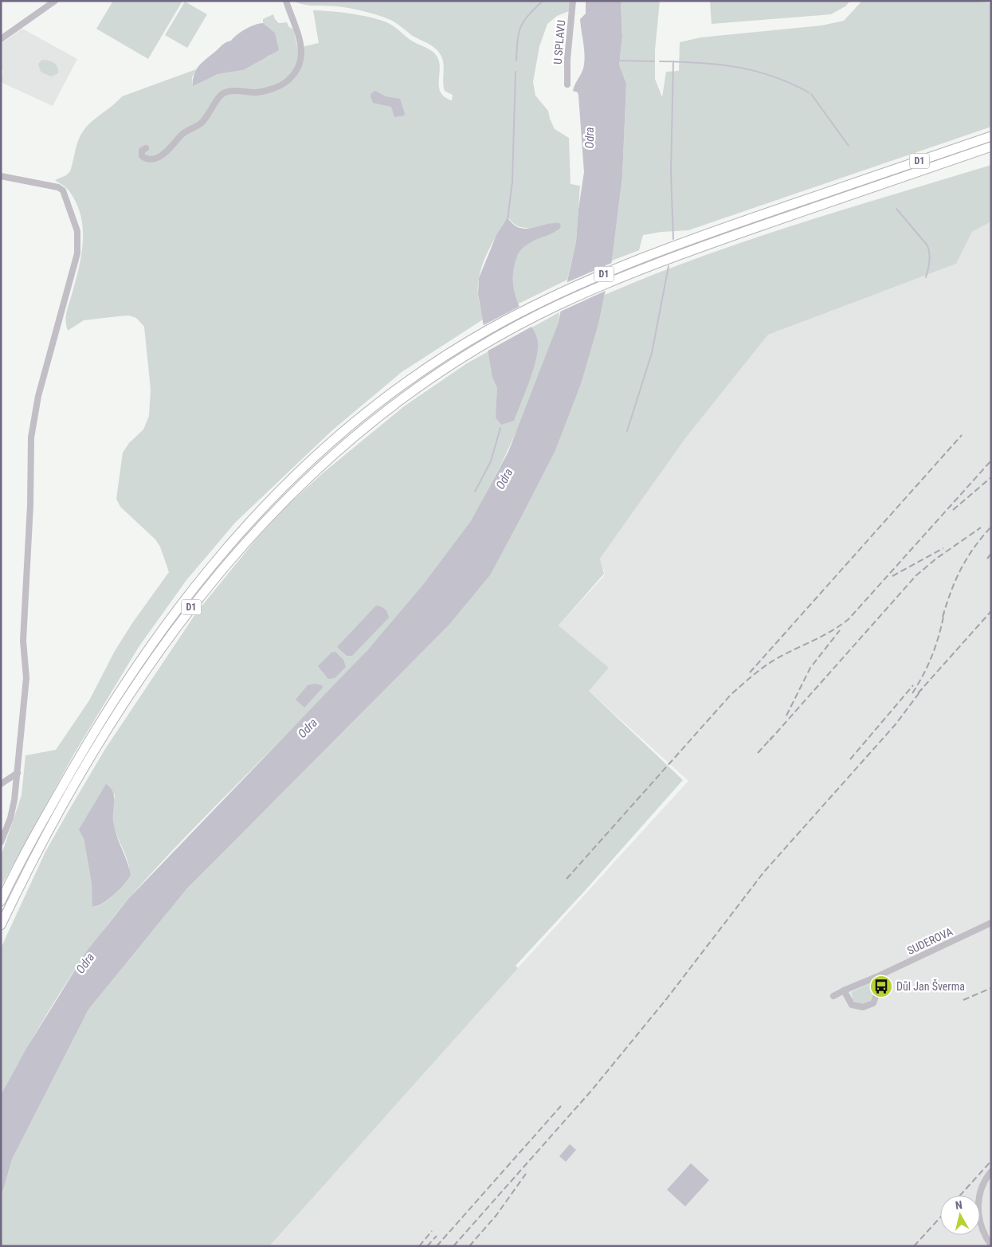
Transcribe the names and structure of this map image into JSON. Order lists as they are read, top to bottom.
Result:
{
  "streets": {
    "highway": ["D1"],
    "street": ["U SPLAVU", "SUDEROVA"]
  },
  "water": ["Odra"],
  "places": {
    "bus stop": ["Důl Jan Šverma"]
  },
  "north": "top"
}
